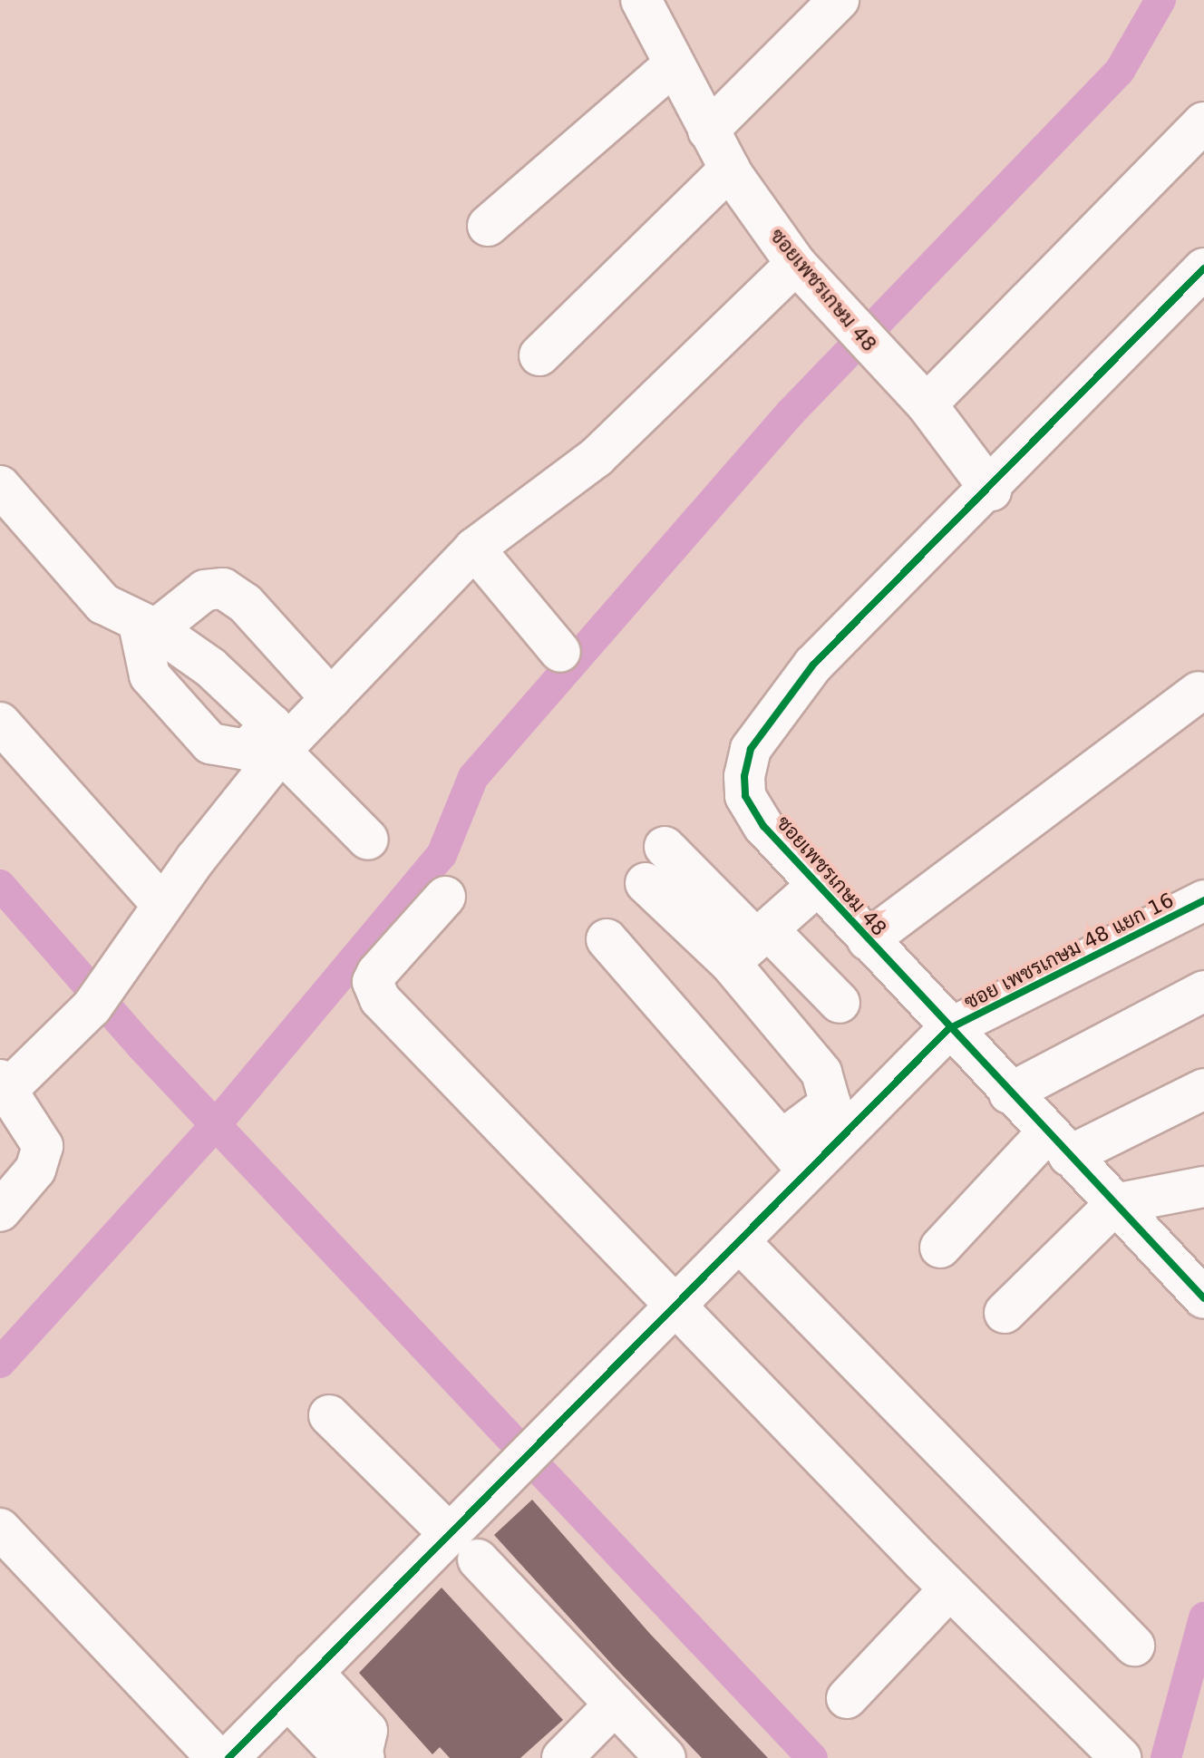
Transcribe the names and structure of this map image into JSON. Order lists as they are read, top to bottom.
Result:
{
  "streets": {
    "street": ["ซอยเพชรเกษม 48", "ซอย เพชรเกษม 48 แยก 16"]
  },
  "crossings": [
    ["ซอยเพชรเกษม 48", "ซอย เพชรเกษม 48 แยก 16"]
  ]
}
